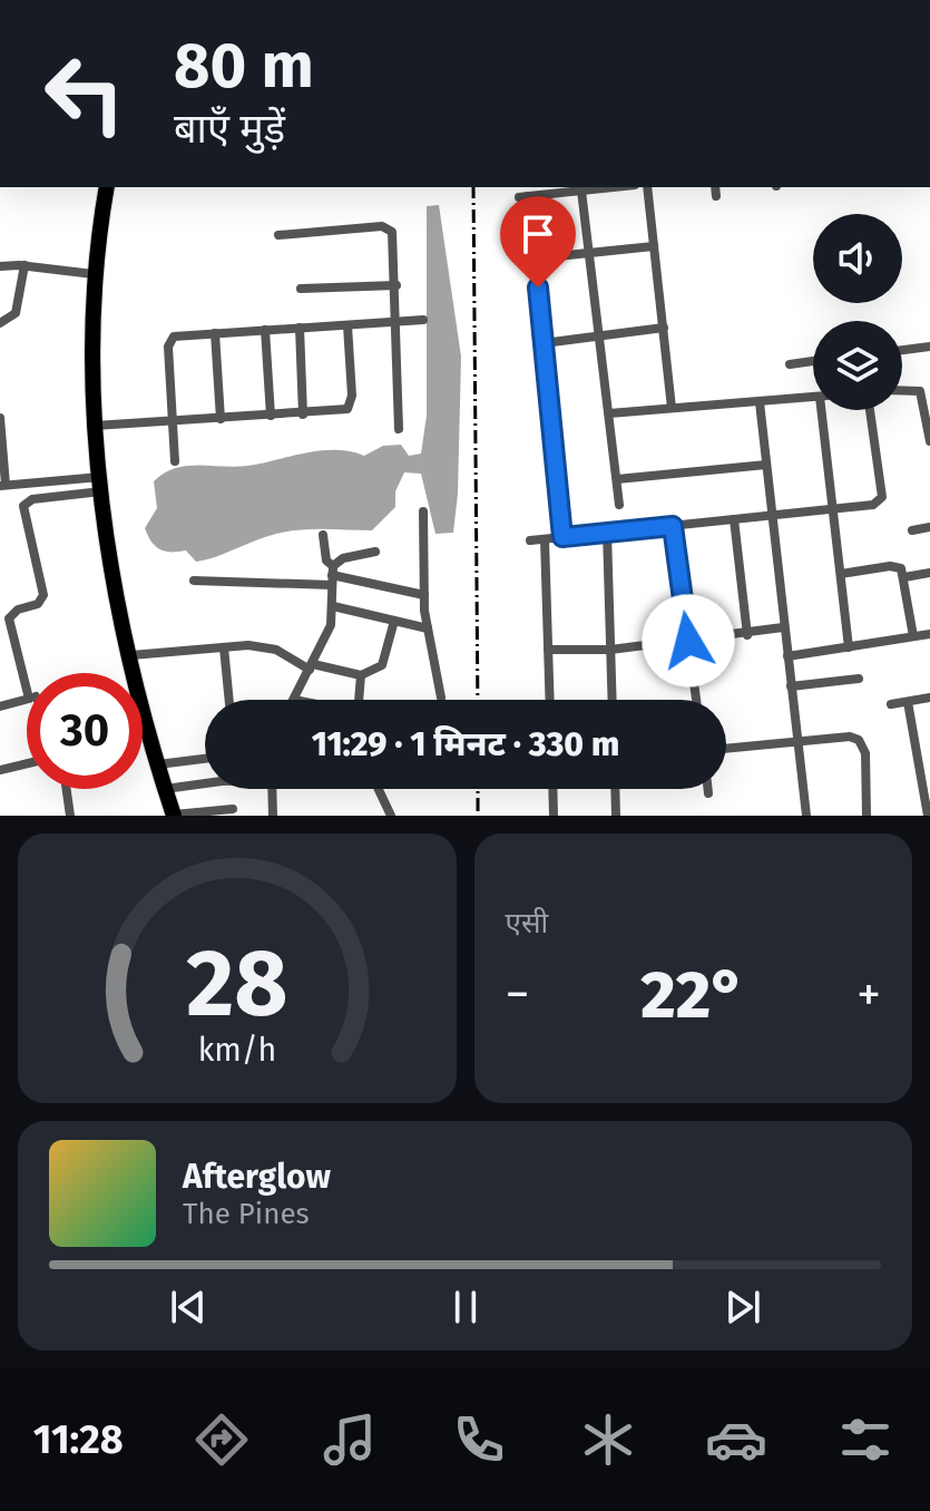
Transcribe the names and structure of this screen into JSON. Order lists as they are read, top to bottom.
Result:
{
  "page": {
    "turn": ["80 m", "बाएँ मुड़ें"],
    "limit": "30",
    "trip": "11:29 · 1 मिनट · 330 m",
    "tile": "एसी",
    "heat": ["−", "22°", "+"],
    "song": ["Afterglow", "The Pines"],
    "tabs": "11:28",
    "gauge": ["28", "km/h"]
  }
}
